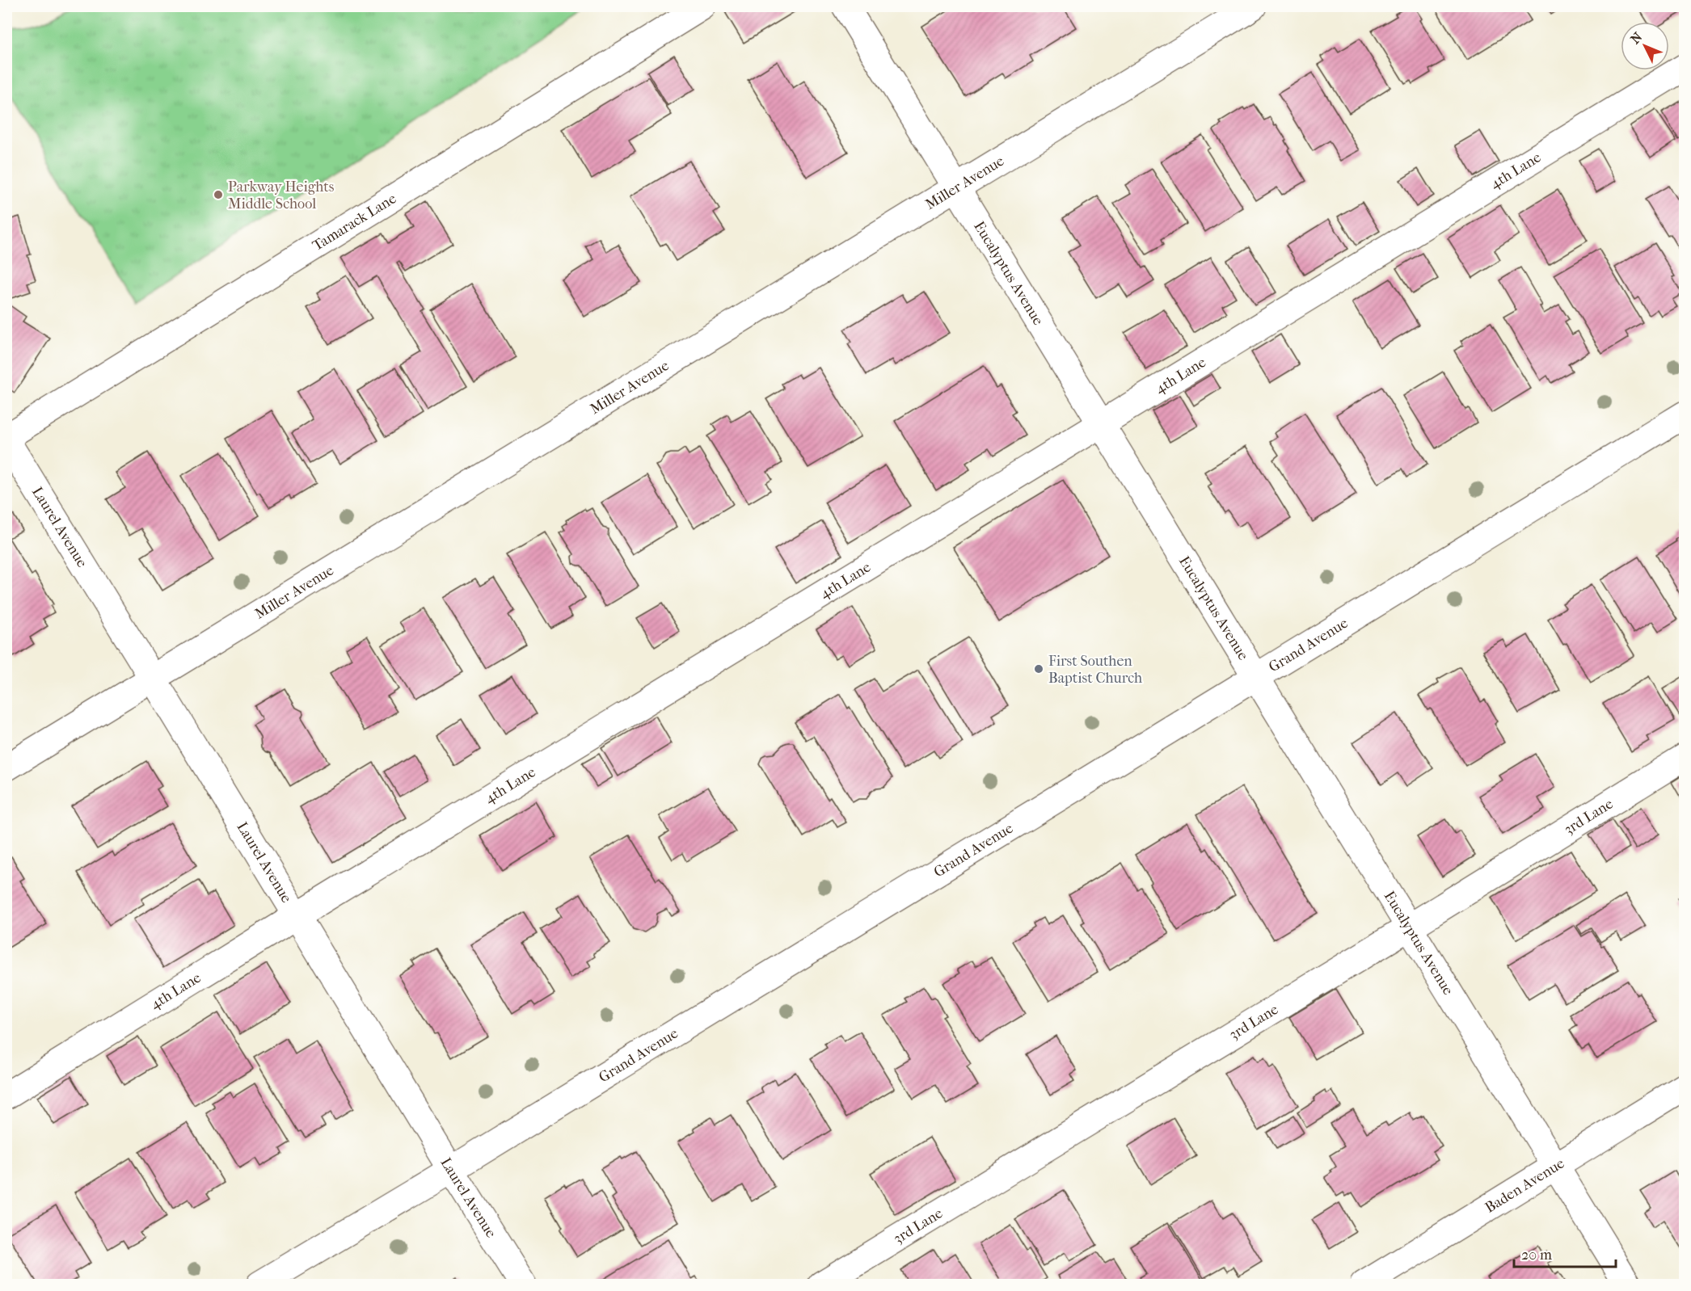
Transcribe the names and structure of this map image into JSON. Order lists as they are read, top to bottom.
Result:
{
  "streets": {
    "street": [
      "4th Lane",
      "Miller Avenue",
      "Tamarack Lane",
      "Eucalyptus Avenue",
      "Laurel Avenue",
      "Grand Avenue",
      "3rd Lane",
      "Baden Avenue"
    ]
  },
  "crossings": [
    ["4th Lane", "Eucalyptus Avenue"],
    ["4th Lane", "Laurel Avenue"],
    ["Miller Avenue", "Eucalyptus Avenue"],
    ["Miller Avenue", "Laurel Avenue"],
    ["Tamarack Lane", "Laurel Avenue"],
    ["Eucalyptus Avenue", "Grand Avenue"],
    ["Eucalyptus Avenue", "3rd Lane"],
    ["Eucalyptus Avenue", "Baden Avenue"],
    ["Laurel Avenue", "Grand Avenue"]
  ],
  "places": ["Parkway Heights Middle School", "First Southen Baptist Church"],
  "scale_bar": "20 m",
  "north": "top left"
}
